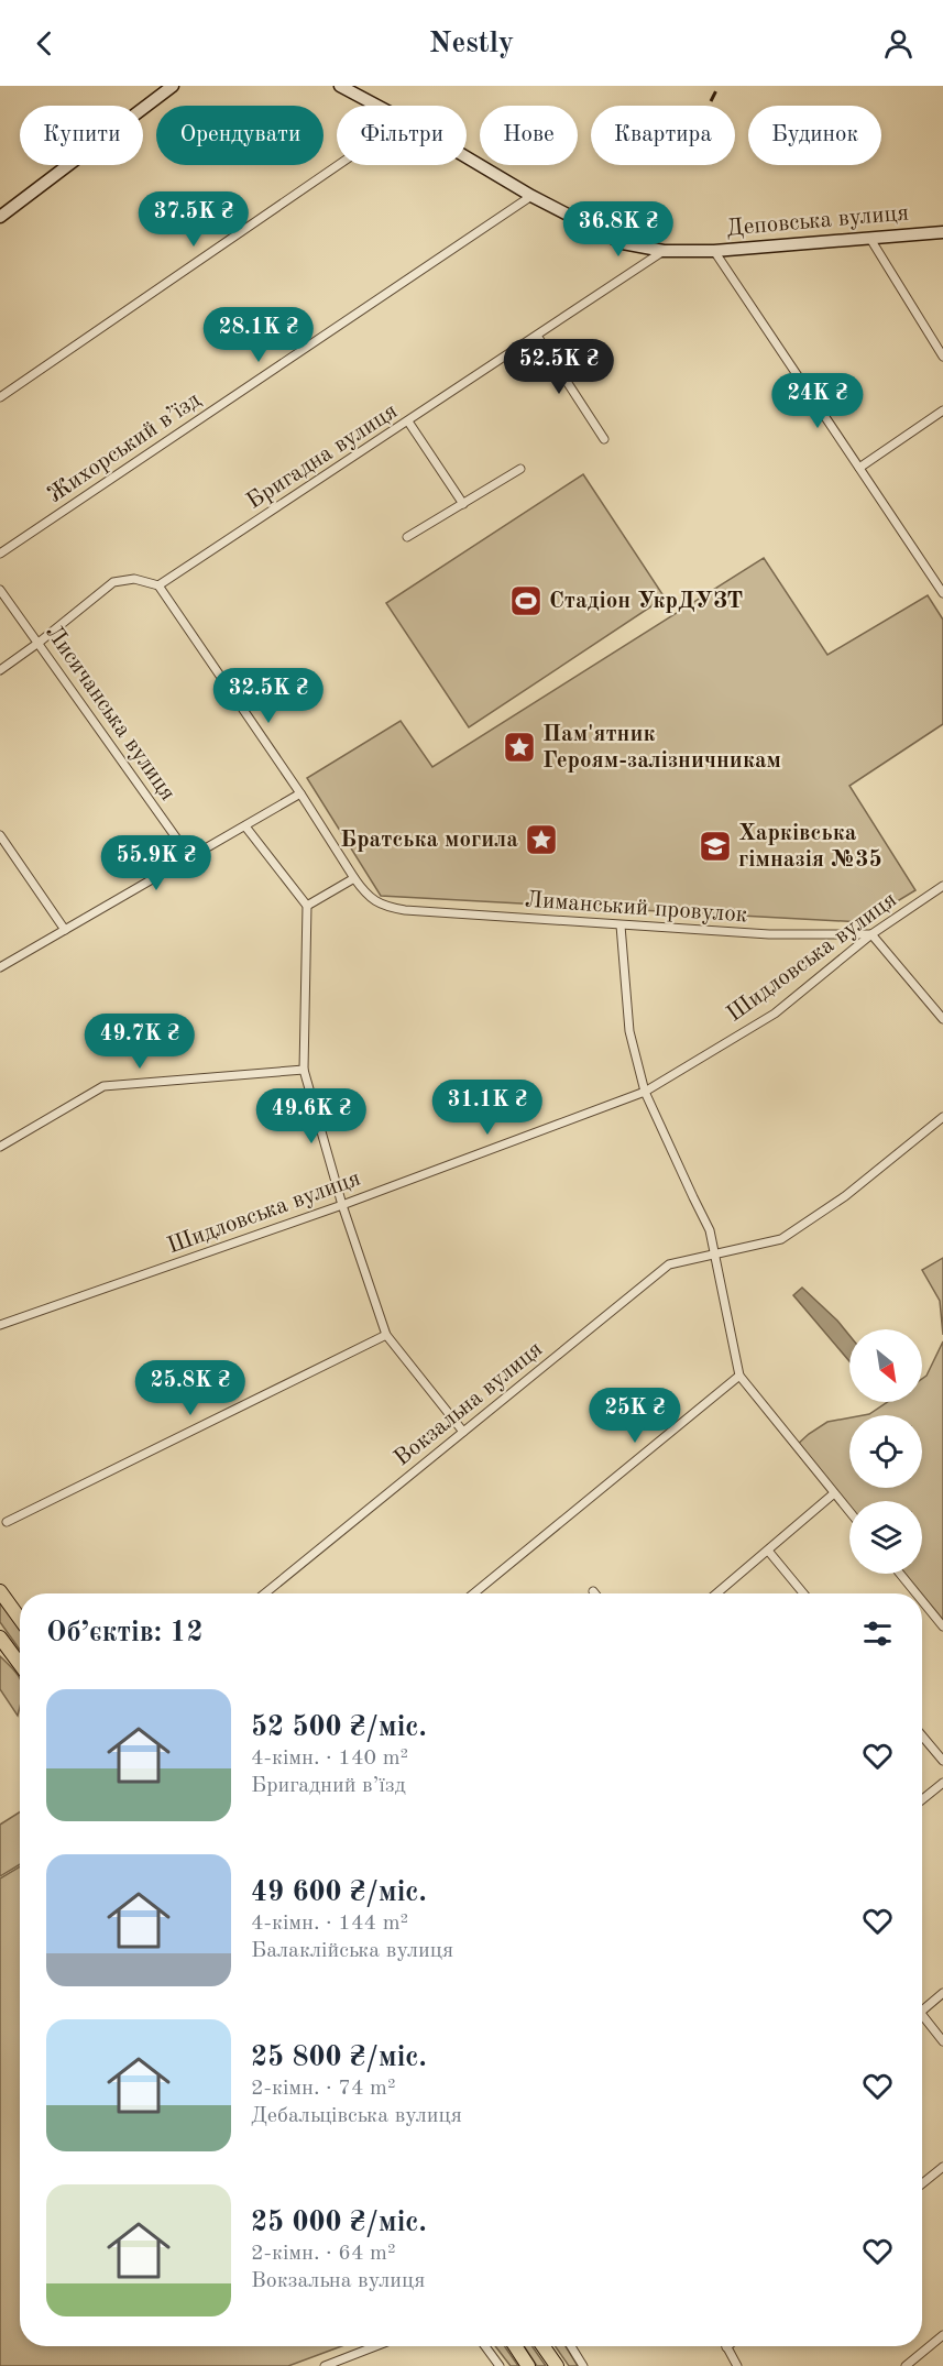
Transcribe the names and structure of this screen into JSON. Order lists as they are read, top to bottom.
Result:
{
  "streets": {
    "main road": ["Деповська вулиця"],
    "street": [
      "Жихорський в’їзд",
      "Бригадна вулиця",
      "Лисичанська вулиця",
      "Лиманський провулок",
      "Шидловська вулиця",
      "Вокзальна вулиця"
    ]
  },
  "crossings": [
    ["Деповська вулиця", "Жихорський в’їзд"],
    ["Деповська вулиця", "Бригадна вулиця"],
    ["Бригадна вулиця", "Лиманський провулок"],
    ["Лиманський провулок", "Шидловська вулиця"]
  ],
  "places": {
    "sports": ["Стадіон УкрДУЗТ"],
    "place": ["Пам'ятник Героям-залізничникам", "Братська могила"],
    "school or university": ["Харківська гімназія №35"]
  },
  "north": "bottom right",
  "page": {
    "header": "Nestly",
    "chip": [
      "Купити",
      "Орендувати",
      "Фільтри",
      "Нове",
      "Квартира",
      "Будинок"
    ],
    "price": [
      "37.5K ₴",
      "36.8K ₴",
      "28.1K ₴",
      "52.5K ₴",
      "24K ₴",
      "32.5K ₴",
      "55.9K ₴",
      "49.7K ₴",
      "31.1K ₴",
      "49.6K ₴",
      "25.8K ₴",
      "25K ₴"
    ],
    "heading": "Об’єктів: 12",
    "list": [
      {
        "name": "52 500 ₴/міс.",
        "note": "4-кімн. · 140 m² · Бригадний в’їзд"
      },
      {
        "name": "49 600 ₴/міс.",
        "note": "4-кімн. · 144 m² · Балаклійська вулиця"
      },
      {
        "name": "25 800 ₴/міс.",
        "note": "2-кімн. · 74 m² · Дебальцівська вулиця"
      },
      {
        "name": "25 000 ₴/міс.",
        "note": "2-кімн. · 64 m² · Вокзальна вулиця"
      }
    ]
  }
}
